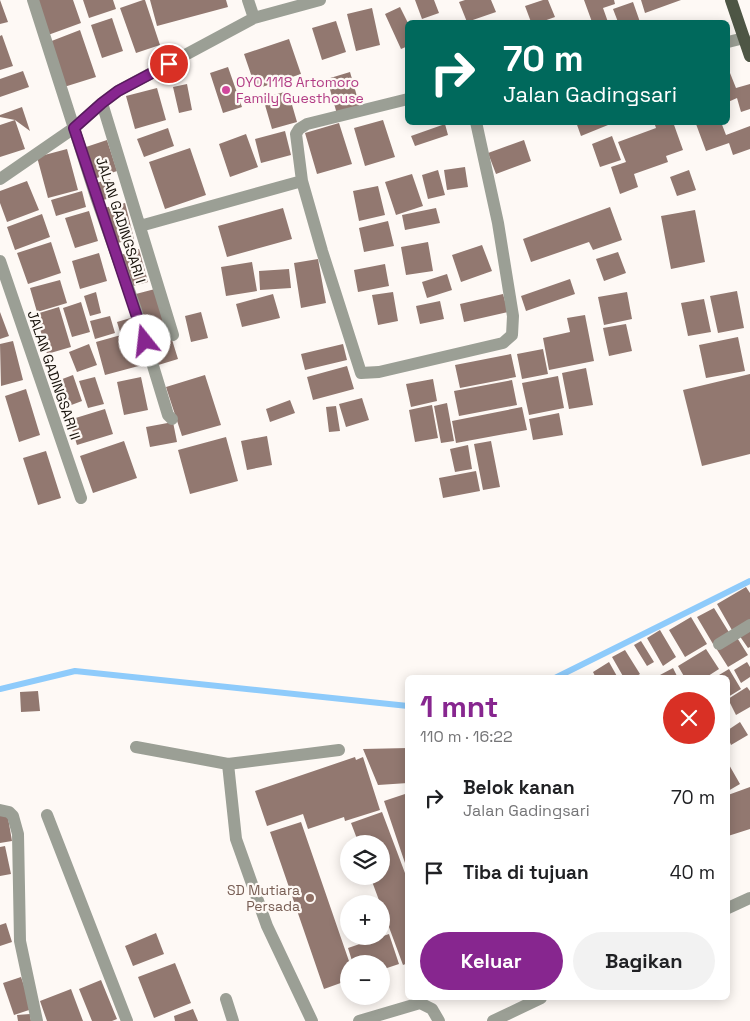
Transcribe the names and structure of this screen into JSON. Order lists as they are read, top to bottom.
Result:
{
  "streets": {
    "street": ["JALAN GADINGSARI I", "JALAN GADINGSARI II"]
  },
  "places": ["OYO 1118 Artomoro Family Guesthouse", "SD Mutiara Persada"],
  "page": {
    "turn": ["70 m", "Jalan Gadingsari"],
    "heading": ["1 mnt", "110 m · 16:22"],
    "list": [
      {
        "name": "Belok kanan",
        "note": "Jalan Gadingsari",
        "value": "70 m"
      },
      {
        "name": "Tiba di tujuan",
        "value": "40 m"
      }
    ],
    "map_buttons": ["+", "−"],
    "buttons": ["Keluar", "Bagikan"]
  }
}
